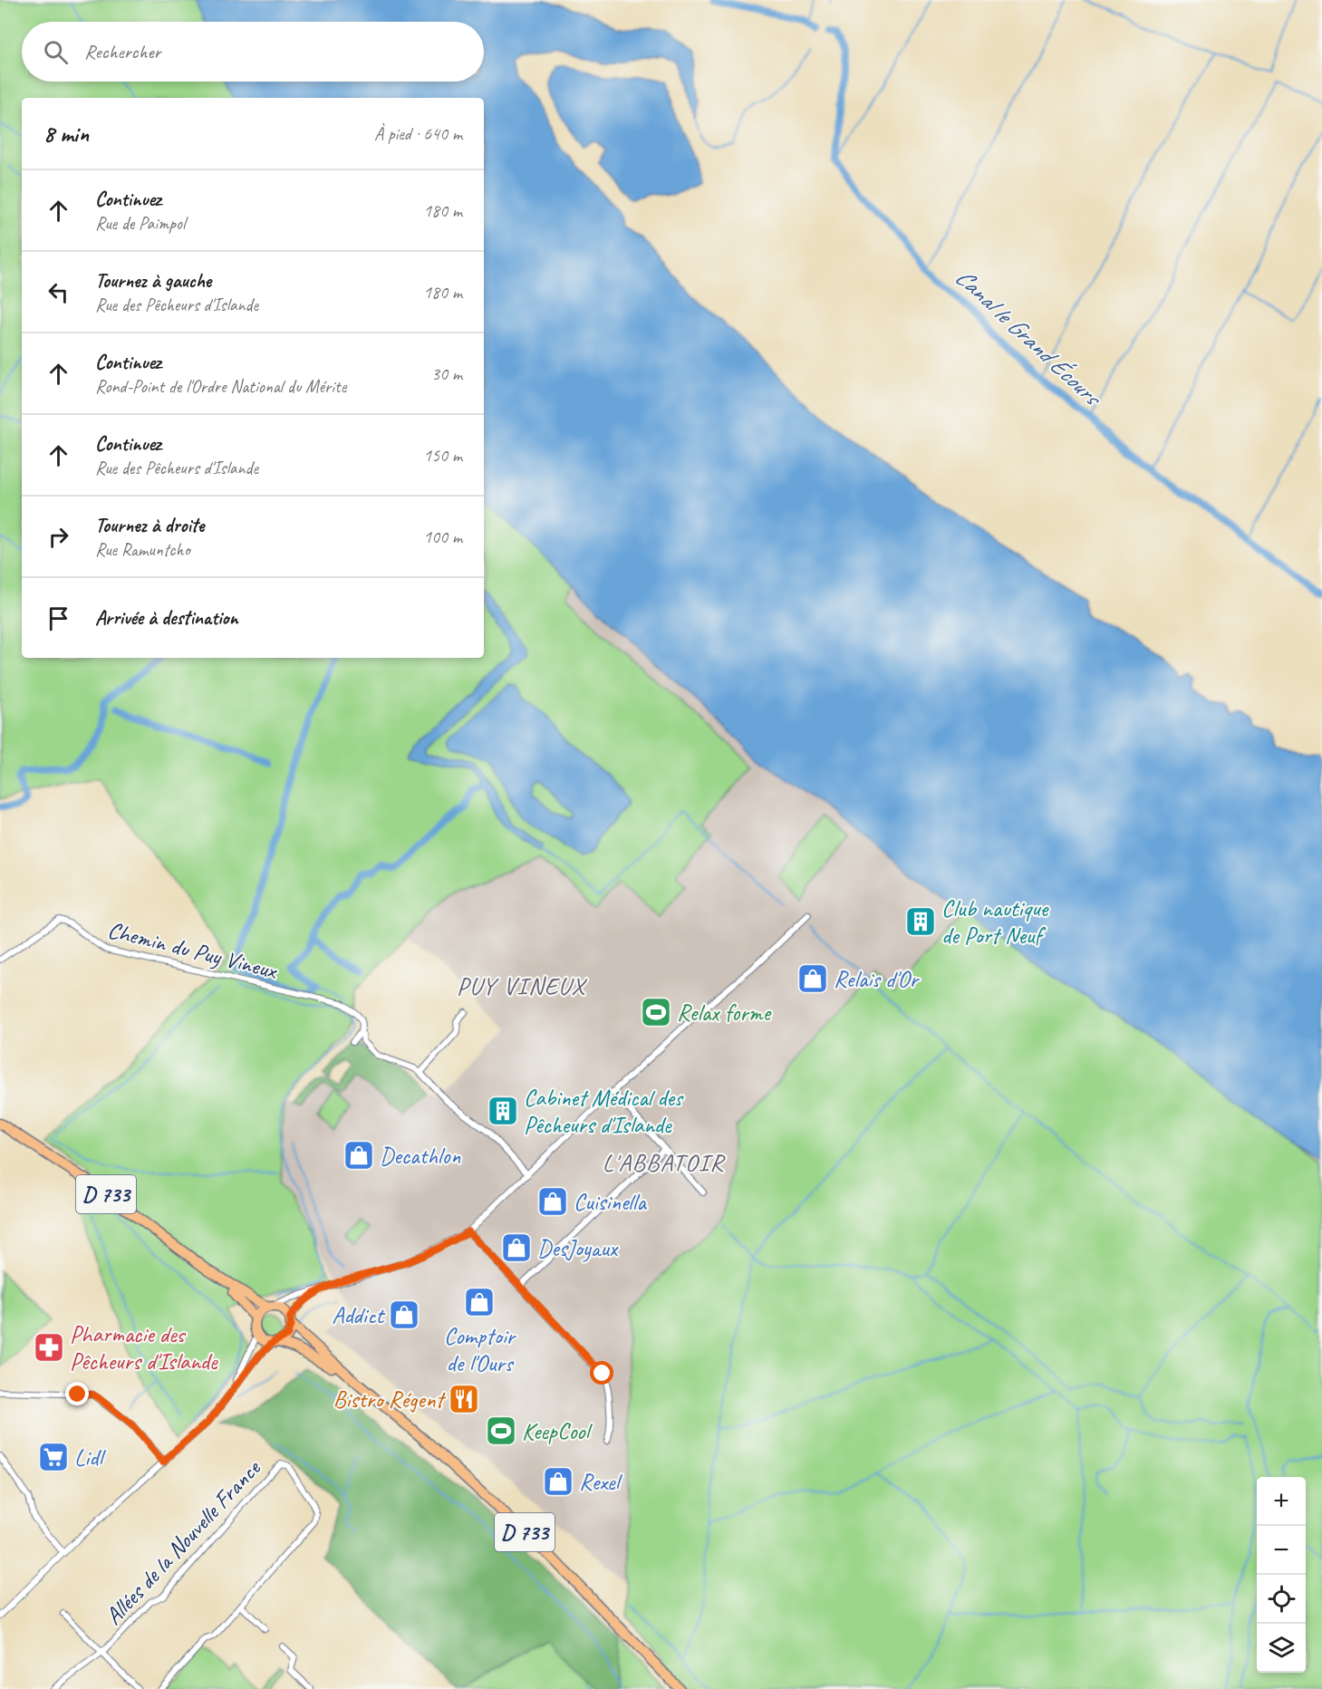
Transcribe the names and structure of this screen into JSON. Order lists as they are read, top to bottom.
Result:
{
  "streets": {
    "main road": ["D 733"],
    "street": ["Chemin du Puy Vineux", "Allées de la Nouvelle France"]
  },
  "districts": ["PUY VINEUX", "L'ABBATOIR"],
  "water": ["Canal le Grand Écours"],
  "places": {
    "building": ["Club nautique de Port Neuf", "Cabinet Médical des Pêcheurs d'Islande"],
    "shop": [
      "Relais d'Or",
      "Decathlon",
      "Cuisinella",
      "DesJoyaux",
      "Comptoir de l'Ours",
      "Addict",
      "Rexel"
    ],
    "sports": ["Relax forme", "KeepCool"],
    "pharmacy": ["Pharmacie des Pêcheurs d'Islande"],
    "restaurant": ["Bistro Régent"],
    "supermarket": ["Lidl"]
  },
  "page": {
    "search": "Rechercher",
    "heading": ["8 min", "À pied · 640 m"],
    "list": [
      ["Continuez", "Rue de Paimpol", "180 m"],
      ["Tournez à gauche", "Rue des Pêcheurs d'Islande", "180 m"],
      ["Continuez", "Rond-Point de l'Ordre National du Mérite", "30 m"],
      ["Continuez", "Rue des Pêcheurs d'Islande", "150 m"],
      ["Tournez à droite", "Rue Ramuntcho", "100 m"],
      "Arrivée à destination"
    ],
    "map_buttons": ["+", "−"]
  }
}
